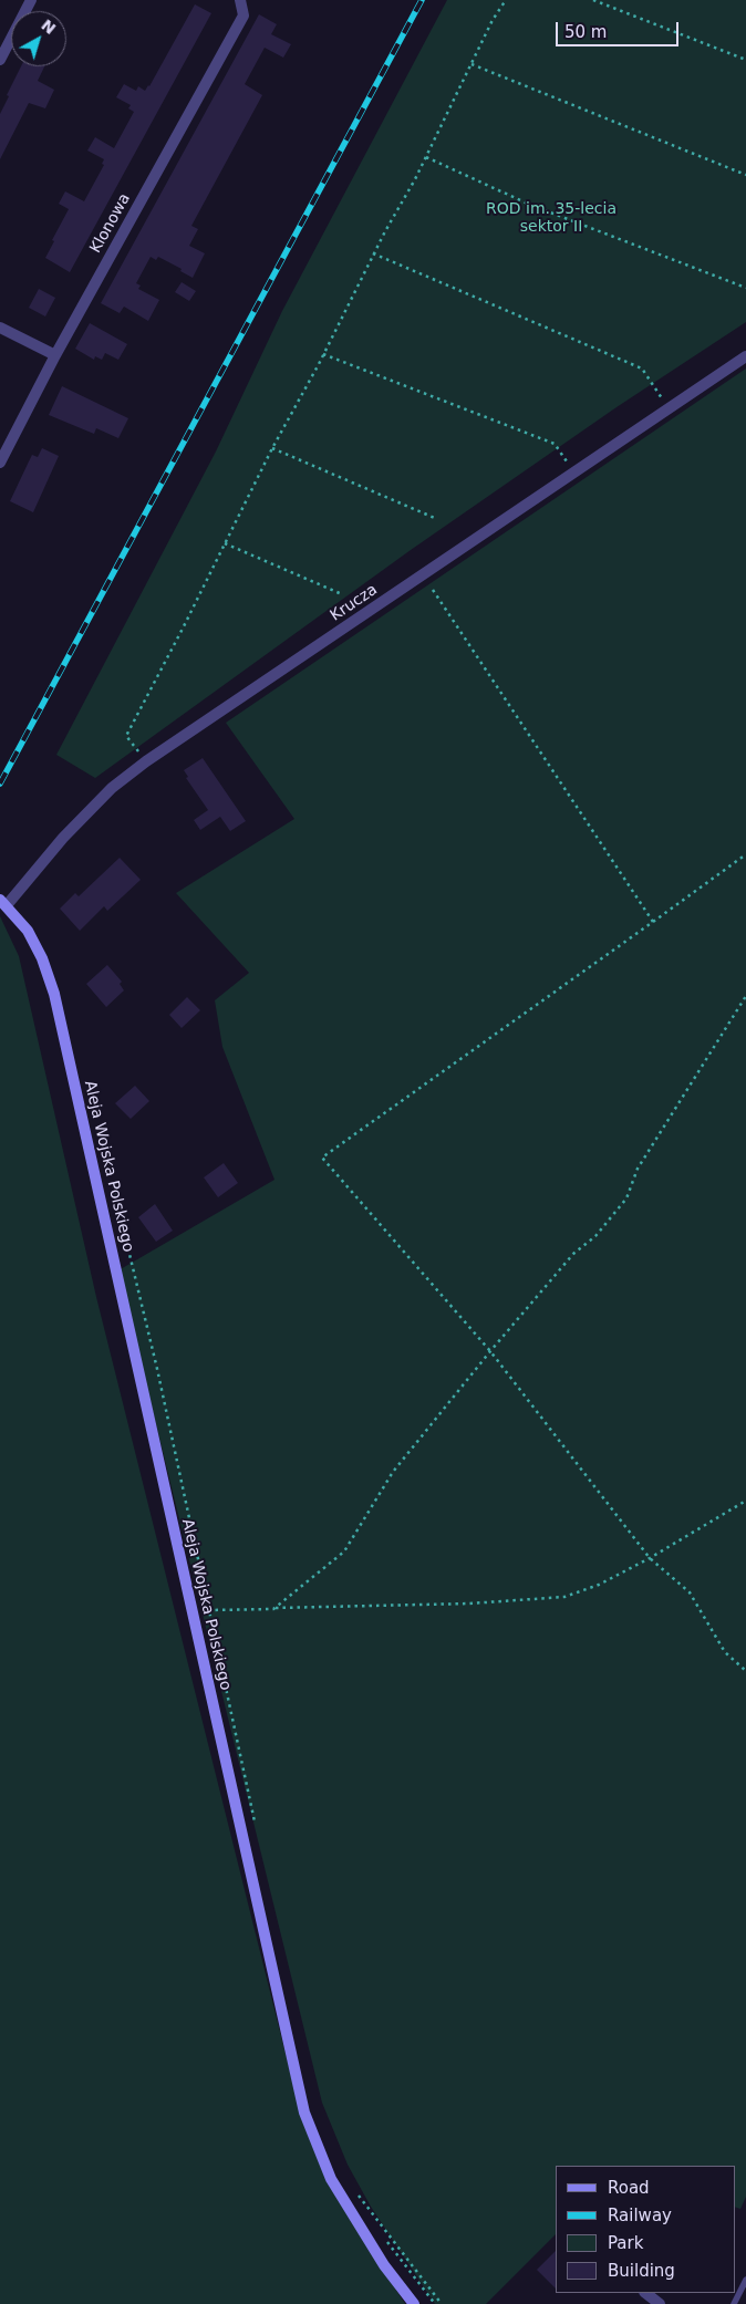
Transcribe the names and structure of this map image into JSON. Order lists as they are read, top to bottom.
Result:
{
  "streets": {
    "street": ["Klonowa", "Krucza", "Aleja Wojska Polskiego"]
  },
  "crossings": [
    ["Krucza", "Aleja Wojska Polskiego"]
  ],
  "parks": ["ROD im. 35-lecia sektor II"],
  "legend": [
    "Road",
    "Railway",
    "Park",
    "Building"
  ],
  "scale_bar": "50 m",
  "north": "top right"
}
